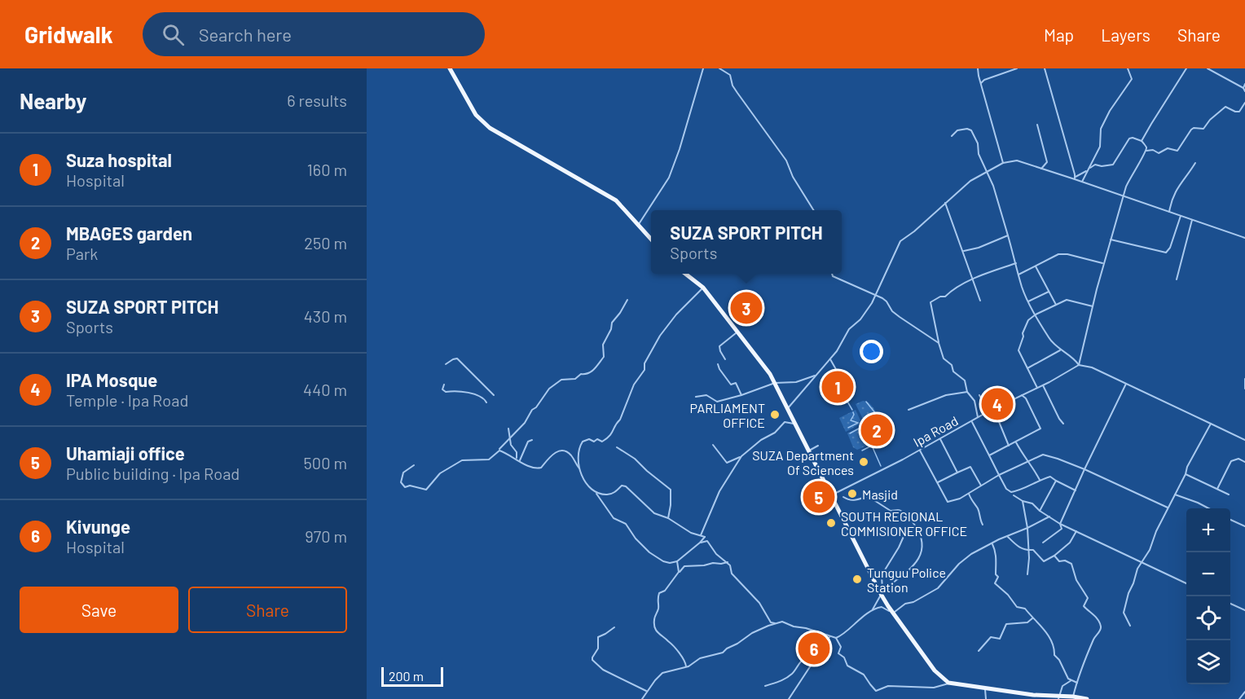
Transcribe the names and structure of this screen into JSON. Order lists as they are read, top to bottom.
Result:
{
  "streets": {
    "street": ["Ipa Road"]
  },
  "places": [
    "PARLIAMENT OFFICE",
    "SUZA Department Of Sciences",
    "Masjid",
    "SOUTH REGIONAL COMMISIONER OFFICE",
    "Tunguu Police Station"
  ],
  "scale_bar": "200 m",
  "page": {
    "header": "Gridwalk",
    "search": "Search here",
    "nav": ["Map", "Layers", "Share"],
    "heading": ["Nearby", "6 results"],
    "list": [
      {
        "mark": "1",
        "name": "Suza hospital",
        "note": "Hospital",
        "value": "160 m"
      },
      {
        "mark": "2",
        "name": "MBAGES garden",
        "note": "Park",
        "value": "250 m"
      },
      {
        "mark": "3",
        "name": "SUZA SPORT PITCH",
        "note": "Sports",
        "value": "430 m"
      },
      {
        "mark": "4",
        "name": "IPA Mosque",
        "note": "Temple · Ipa Road",
        "value": "440 m"
      },
      {
        "mark": "5",
        "name": "Uhamiaji office",
        "note": "Public building · Ipa Road",
        "value": "500 m"
      },
      {
        "mark": "6",
        "name": "Kivunge",
        "note": "Hospital",
        "value": "970 m"
      }
    ],
    "popup": ["SUZA SPORT PITCH", "Sports"],
    "pins": [
      "3",
      "1",
      "4",
      "2",
      "5",
      "6"
    ],
    "map_buttons": ["+", "−"],
    "buttons": ["Save", "Share"],
    "scale": "200 m"
  }
}
